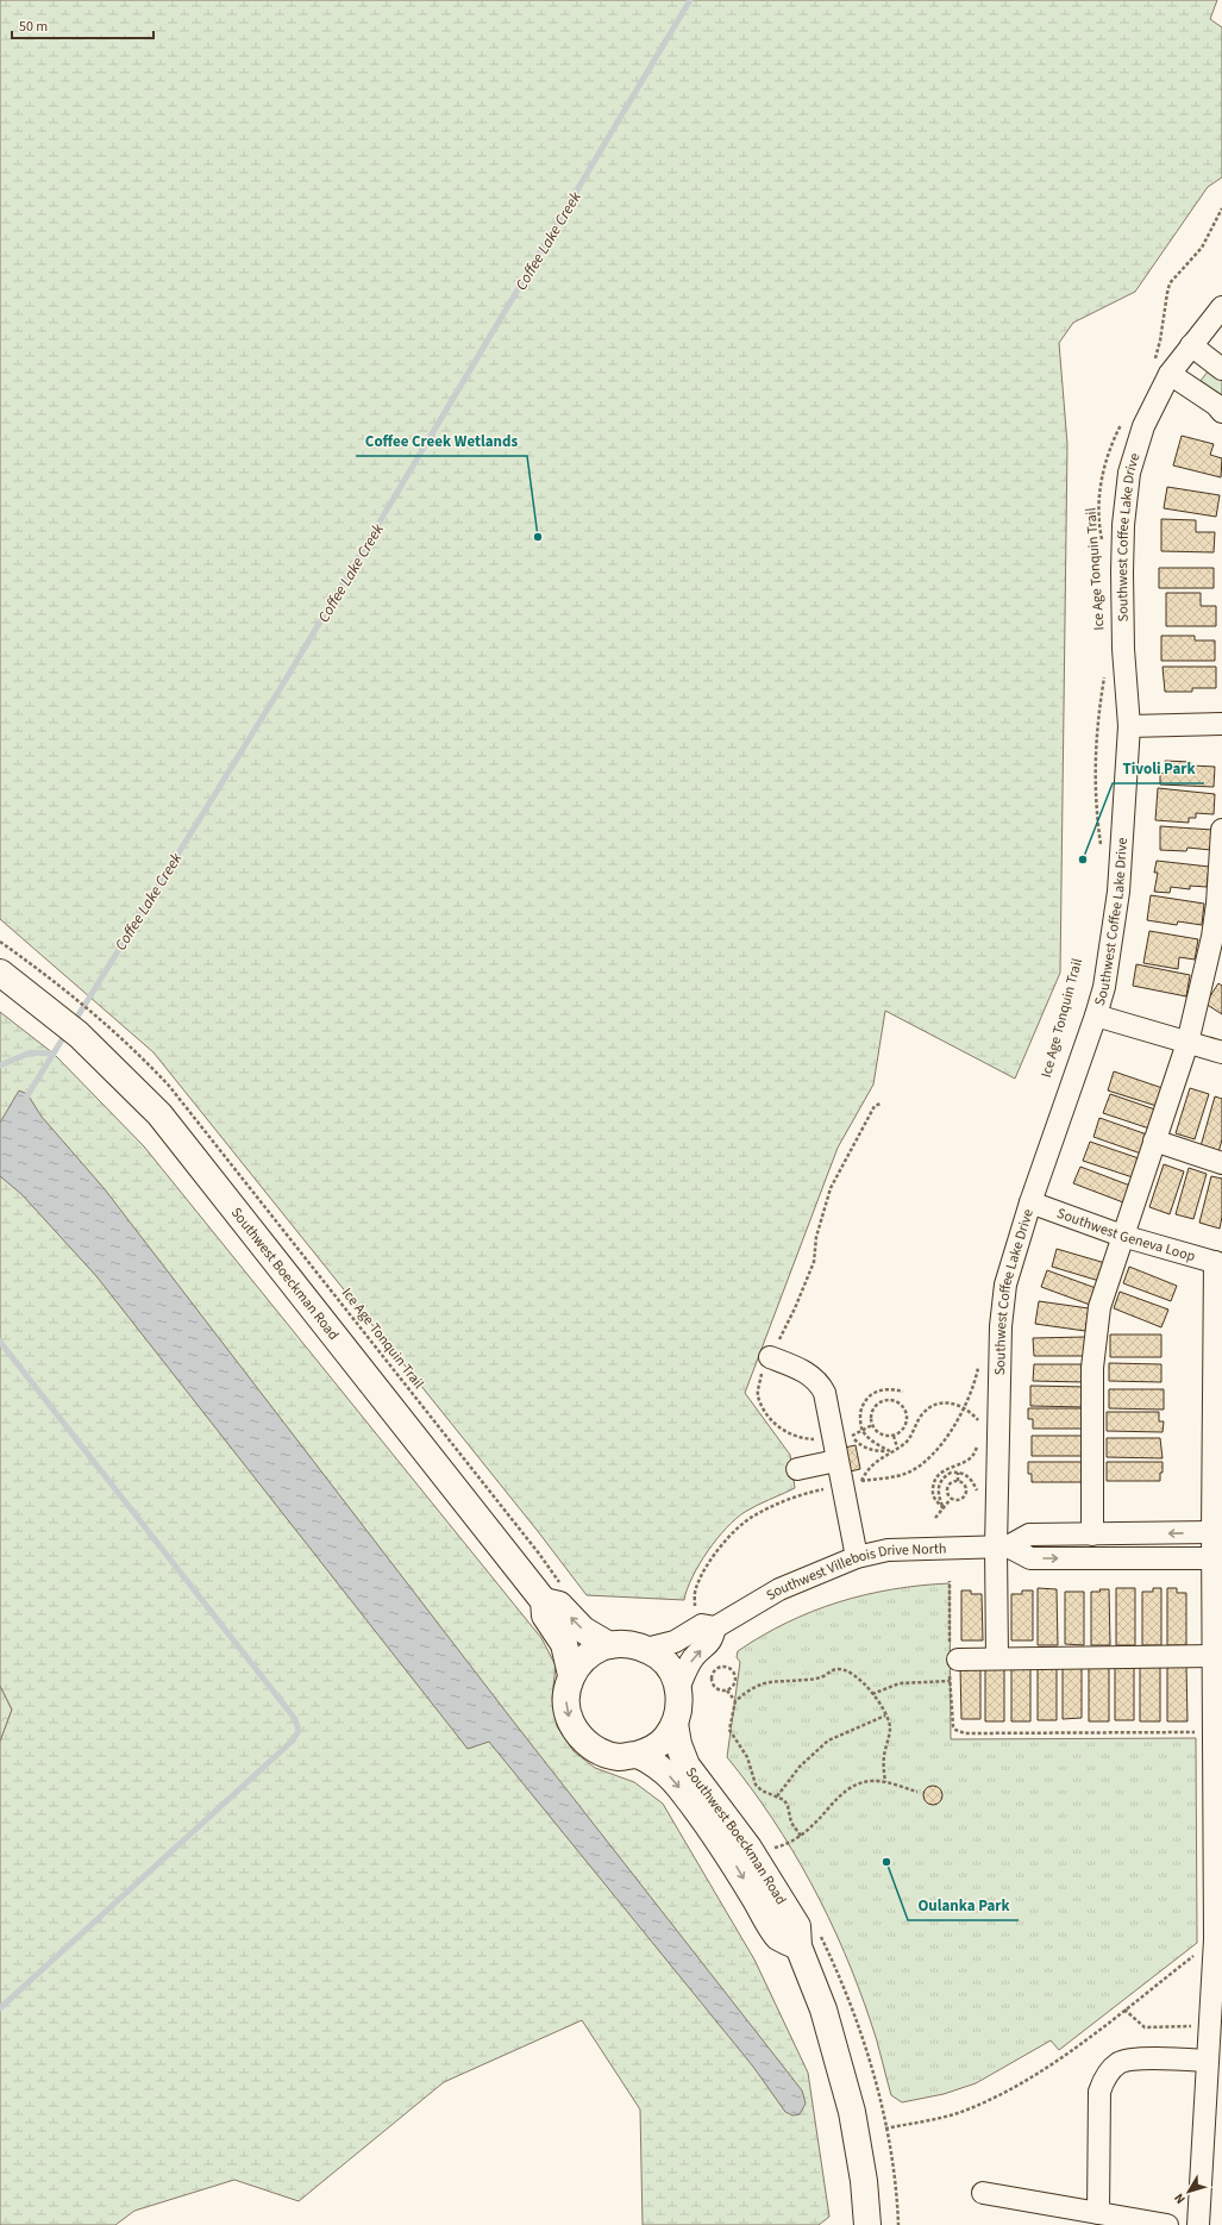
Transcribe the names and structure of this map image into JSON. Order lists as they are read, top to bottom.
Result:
{
  "streets": {
    "main road": ["Southwest Boeckman Road"],
    "street": ["Southwest Coffee Lake Drive", "Southwest Geneva Loop", "Southwest Villebois Drive North"],
    "path": ["Ice Age Tonquin Trail"]
  },
  "crossings": [
    ["Southwest Coffee Lake Drive", "Southwest Geneva Loop"],
    ["Southwest Coffee Lake Drive", "Southwest Villebois Drive North"],
    ["Southwest Boeckman Road", "Southwest Villebois Drive North"]
  ],
  "water": ["Coffee Lake Creek"],
  "places": ["Coffee Creek Wetlands", "Tivoli Park", "Oulanka Park"],
  "scale_bar": "50 m",
  "north": "bottom left"
}
